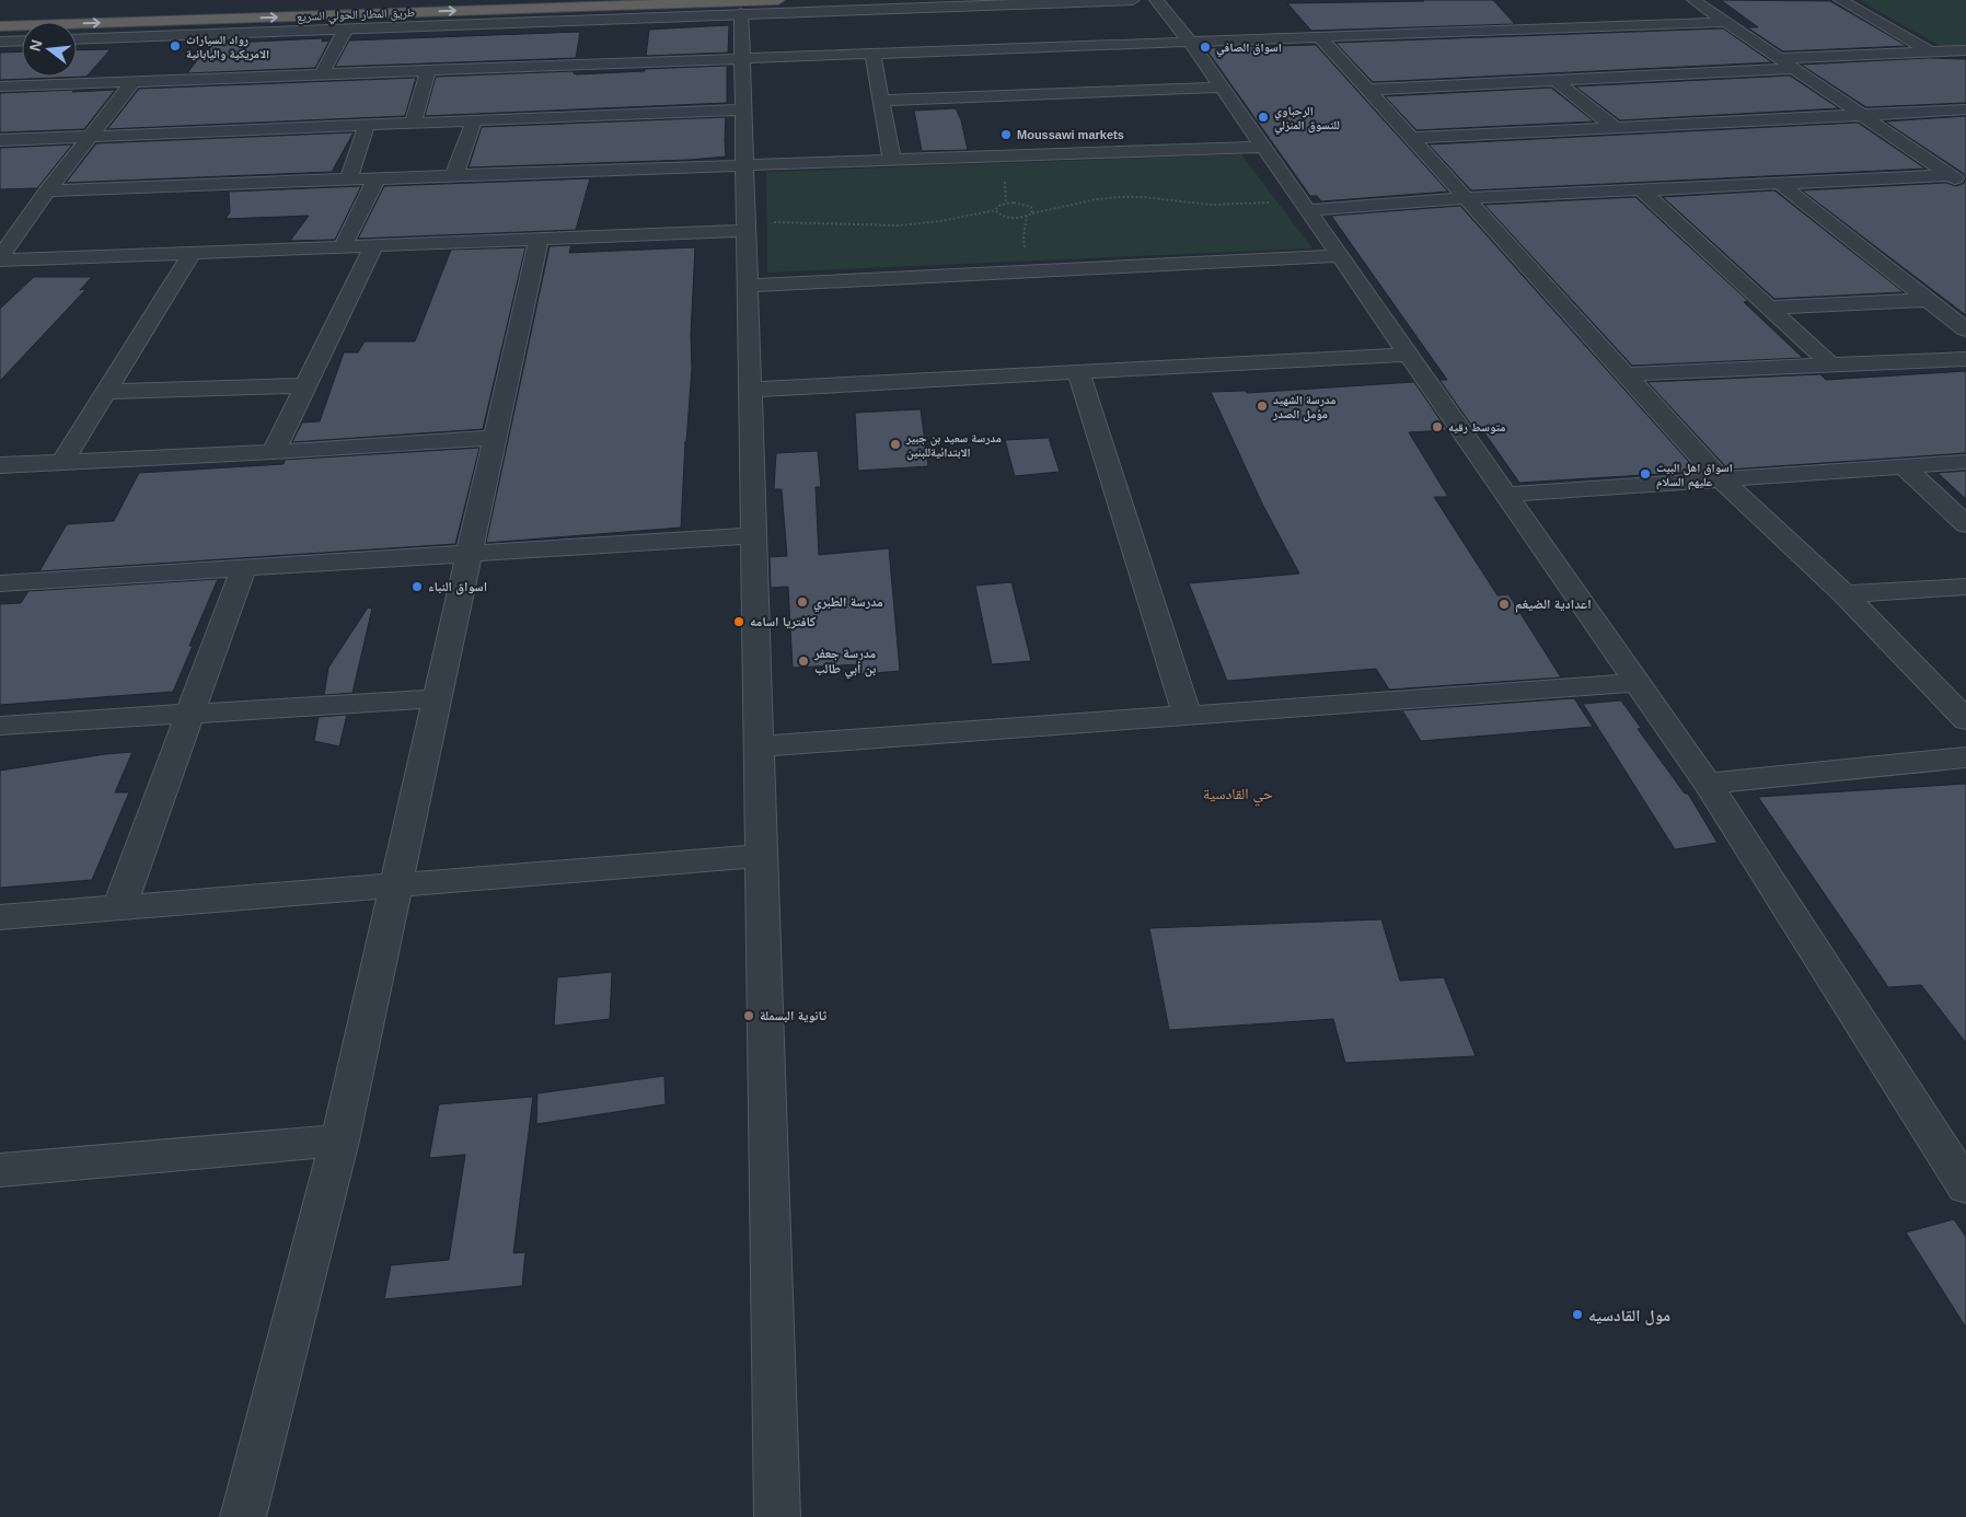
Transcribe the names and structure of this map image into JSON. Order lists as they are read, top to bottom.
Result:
{
  "streets": {
    "highway": ["طريق المطار الحولي السريع"]
  },
  "districts": ["حي القادسية"],
  "places": [
    "رواد السيارات الامريكية واليابانية",
    "اسواق الصافي",
    "الرحباوي للتسوق المنزلي",
    "Moussawi markets",
    "مدرسة الشهيد مؤمل الصدر",
    "متوسط رقيه",
    "مدرسة سعيد بن جبير الابتدائيةللبنين",
    "اسواق اهل البيت عليهم السلام",
    "اسواق النباء",
    "مدرسة الطبري",
    "اعدادية الضيغم",
    "كافتريا اسامه",
    "مدرسة جعفر بن أبي طالب",
    "ثانوية البسملة",
    "مول القادسيه"
  ],
  "north": "left"
}
